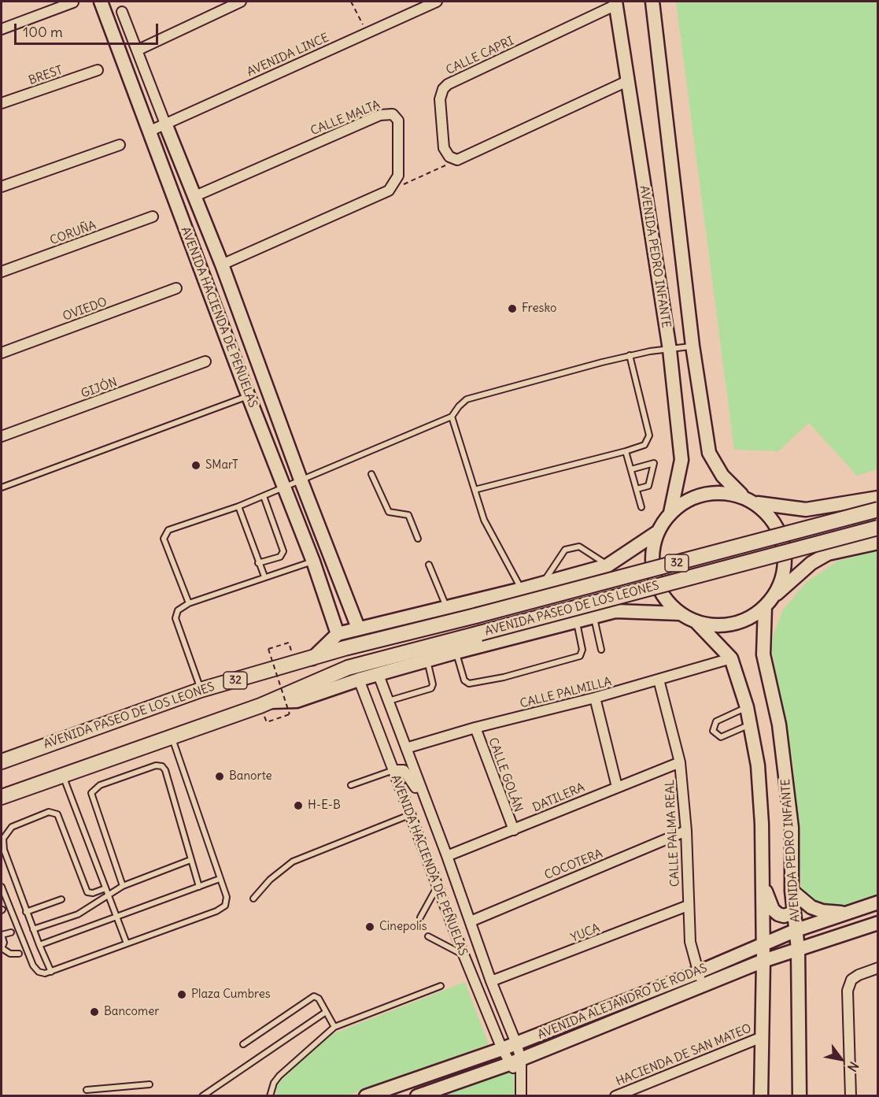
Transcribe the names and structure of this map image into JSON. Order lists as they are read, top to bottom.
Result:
{
  "streets": {
    "main road": ["32", "AVENIDA PASEO DE LOS LEONES"],
    "street": [
      "AVENIDA LINCE",
      "CALLE CAPRI",
      "BREST",
      "CALLE MALTA",
      "CORUÑA",
      "AVENIDA PEDRO INFANTE",
      "OVIEDO",
      "AVENIDA HACIENDA DE PEÑUELAS",
      "GIJÓN",
      "CALLE PALMILLA",
      "CALLE GOLÁN",
      "DATILERA",
      "CALLE PALMA REAL",
      "COCOTERA",
      "YUCA",
      "AVENIDA ALEJANDRO DE RODAS",
      "HACIENDA DE SAN MATEO"
    ]
  },
  "crossings": [
    ["AVENIDA LINCE", "AVENIDA HACIENDA DE PEÑUELAS"],
    ["CALLE CAPRI", "AVENIDA PEDRO INFANTE"],
    ["CALLE MALTA", "AVENIDA HACIENDA DE PEÑUELAS"],
    ["AVENIDA PEDRO INFANTE", "AVENIDA PASEO DE LOS LEONES"],
    ["AVENIDA PEDRO INFANTE", "AVENIDA ALEJANDRO DE RODAS"],
    ["AVENIDA HACIENDA DE PEÑUELAS", "AVENIDA PASEO DE LOS LEONES"],
    ["AVENIDA HACIENDA DE PEÑUELAS", "CALLE PALMILLA"],
    ["AVENIDA HACIENDA DE PEÑUELAS", "DATILERA"],
    ["AVENIDA HACIENDA DE PEÑUELAS", "COCOTERA"],
    ["AVENIDA HACIENDA DE PEÑUELAS", "YUCA"],
    ["AVENIDA HACIENDA DE PEÑUELAS", "AVENIDA ALEJANDRO DE RODAS"],
    ["CALLE PALMILLA", "CALLE GOLÁN"],
    ["CALLE PALMILLA", "CALLE PALMA REAL"],
    ["CALLE GOLÁN", "DATILERA"],
    ["DATILERA", "CALLE PALMA REAL"],
    ["CALLE PALMA REAL", "COCOTERA"],
    ["CALLE PALMA REAL", "YUCA"],
    ["CALLE PALMA REAL", "AVENIDA ALEJANDRO DE RODAS"]
  ],
  "places": [
    "Fresko",
    "SMarT",
    "Banorte",
    "H-E-B",
    "Cinepolis",
    "Plaza Cumbres",
    "Bancomer"
  ],
  "scale_bar": "100 m",
  "north": "bottom right"
}
